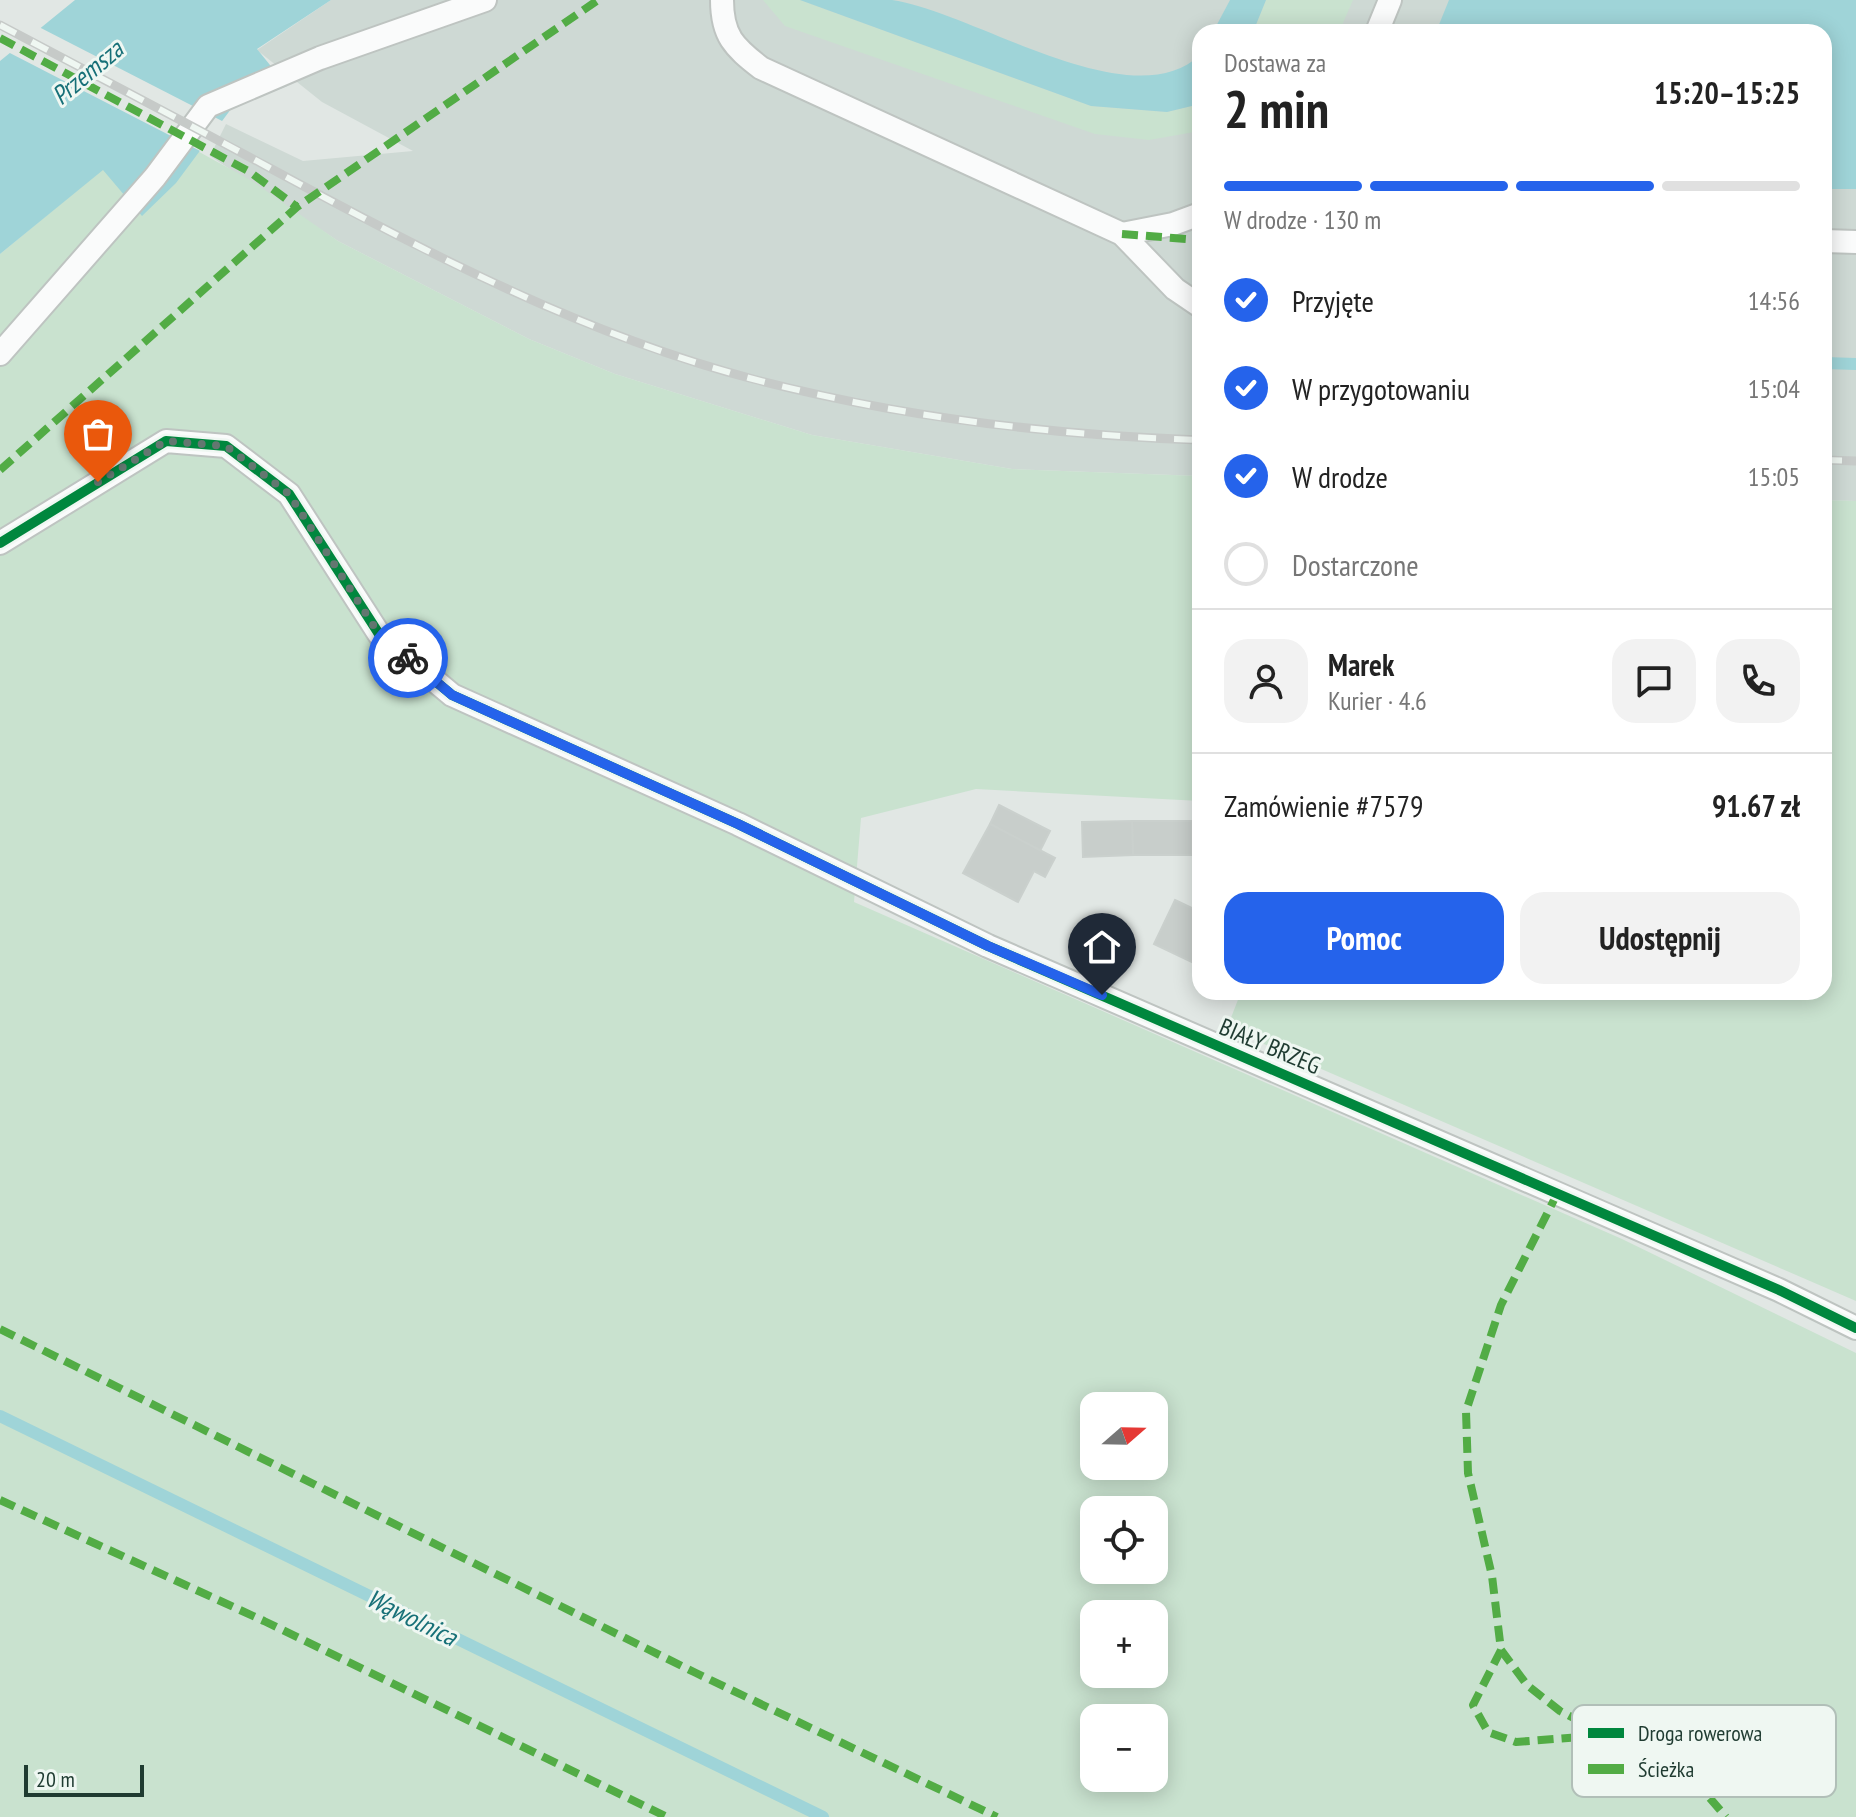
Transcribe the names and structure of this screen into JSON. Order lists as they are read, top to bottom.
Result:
{
  "streets": {
    "lane": ["BIAŁY BRZEG"]
  },
  "water": ["Przemsza", "Wąwolnica"],
  "legend": ["Droga rowerowa", "Ścieżka"],
  "scale_bar": "20 m",
  "north": "right",
  "page": {
    "heading": ["2 min", "Dostawa za", "15:20–15:25"],
    "panel": [
      "Marek",
      "Kurier · 4.6",
      "Zamówienie #7579",
      "91.67 zł"
    ],
    "bar": "W drodze · 130 m",
    "list": [
      ["Przyjęte", "14:56"],
      ["W przygotowaniu", "15:04"],
      ["W drodze", "15:05"],
      "Dostarczone"
    ],
    "buttons": ["Pomoc", "Udostępnij"],
    "map_buttons": ["+", "−"],
    "scale": "20 m"
  }
}
